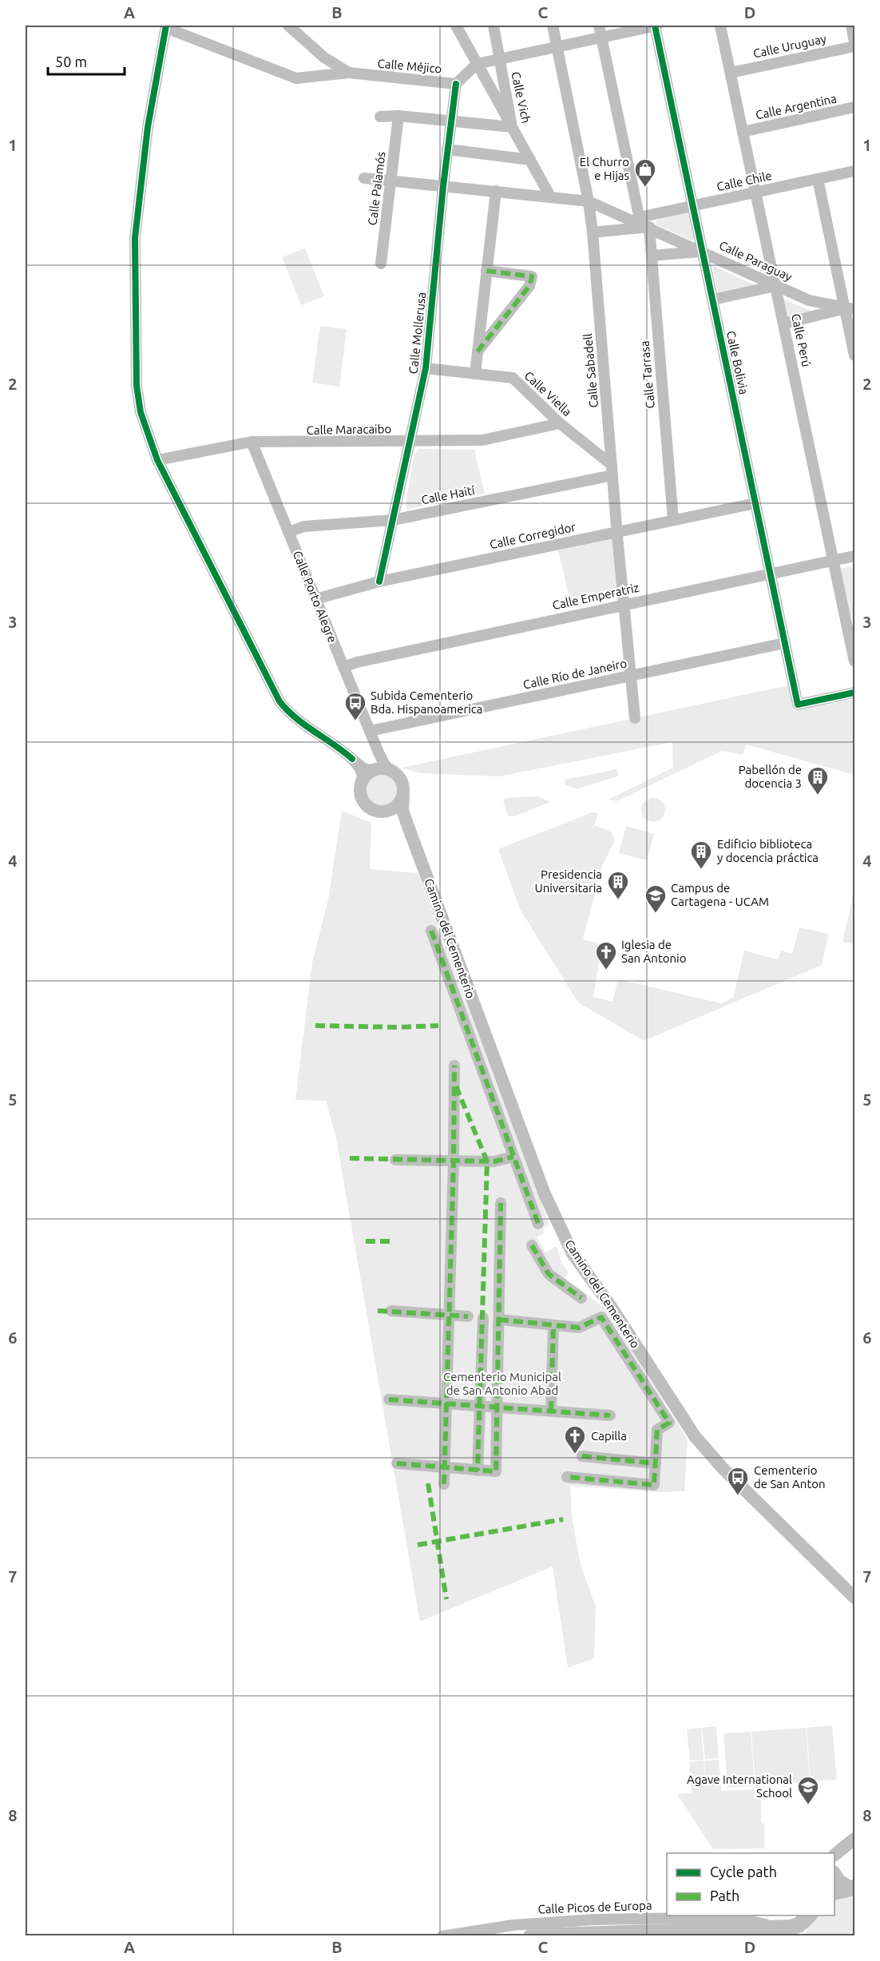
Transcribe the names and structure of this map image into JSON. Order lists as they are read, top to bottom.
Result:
{
  "streets": {
    "main road": ["Camino del Cementerio"],
    "street": [
      "Calle Uruguay",
      "Calle Méjico",
      "Calle Vich",
      "Calle Argentina",
      "Calle Chile",
      "Calle Palamós",
      "Calle Paraguay",
      "Calle Mollerusa",
      "Calle Perú",
      "Calle Bolivia",
      "Calle Sabadell",
      "Calle Tarrasa",
      "Calle Viella",
      "Calle Maracaibo",
      "Calle Haití",
      "Calle Corregidor",
      "Calle Porto Alegre",
      "Calle Emperatriz",
      "Calle Río de Janeiro",
      "Calle Picos de Europa"
    ]
  },
  "crossings": [
    ["Calle Uruguay", "Calle Perú"],
    ["Calle Méjico", "Calle Mollerusa"],
    ["Calle Vich", "Calle Paraguay"],
    ["Calle Argentina", "Calle Perú"],
    ["Calle Chile", "Calle Paraguay"],
    ["Calle Chile", "Calle Perú"],
    ["Calle Chile", "Calle Bolivia"],
    ["Calle Chile", "Calle Tarrasa"],
    ["Calle Palamós", "Calle Paraguay"],
    ["Calle Paraguay", "Calle Mollerusa"],
    ["Calle Paraguay", "Calle Perú"],
    ["Calle Paraguay", "Calle Bolivia"],
    ["Calle Paraguay", "Calle Sabadell"],
    ["Calle Paraguay", "Calle Tarrasa"],
    ["Calle Mollerusa", "Calle Viella"],
    ["Calle Mollerusa", "Calle Maracaibo"],
    ["Calle Mollerusa", "Calle Haití"],
    ["Calle Mollerusa", "Calle Corregidor"],
    ["Calle Perú", "Calle Emperatriz"],
    ["Calle Bolivia", "Calle Corregidor"],
    ["Calle Bolivia", "Calle Emperatriz"],
    ["Calle Bolivia", "Calle Río de Janeiro"],
    ["Calle Sabadell", "Calle Viella"],
    ["Calle Sabadell", "Calle Haití"],
    ["Calle Sabadell", "Calle Corregidor"],
    ["Calle Sabadell", "Calle Emperatriz"],
    ["Calle Sabadell", "Calle Río de Janeiro"],
    ["Calle Tarrasa", "Calle Corregidor"],
    ["Calle Viella", "Calle Maracaibo"],
    ["Calle Viella", "Calle Haití"],
    ["Calle Maracaibo", "Calle Porto Alegre"],
    ["Calle Haití", "Calle Porto Alegre"],
    ["Calle Corregidor", "Calle Porto Alegre"],
    ["Calle Porto Alegre", "Calle Emperatriz"],
    ["Calle Porto Alegre", "Calle Río de Janeiro"],
    ["Calle Porto Alegre", "Camino del Cementerio"]
  ],
  "parks": ["Cementerio Municipal de San Antonio Abad"],
  "places": {
    "shop": ["El Churro e Hijas"],
    "bus stop": ["Subida Cementerio Bda. Hispanoamerica", "Cementerio de San Anton"],
    "building": ["Pabellón de docencia 3", "Edificio biblioteca y docencia práctica", "Presidencia Universitaria"],
    "school or university": ["Campus de Cartagena - UCAM", "Agave International School"],
    "church": ["Iglesia de San Antonio", "Capilla"]
  },
  "legend": ["Cycle path", "Path"],
  "scale_bar": "50 m",
  "grid": {
    "columns": [
      "A",
      "B",
      "C",
      "D"
    ],
    "rows": [
      "1",
      "2",
      "3",
      "4",
      "5",
      "6",
      "7",
      "8"
    ]
  }
}
